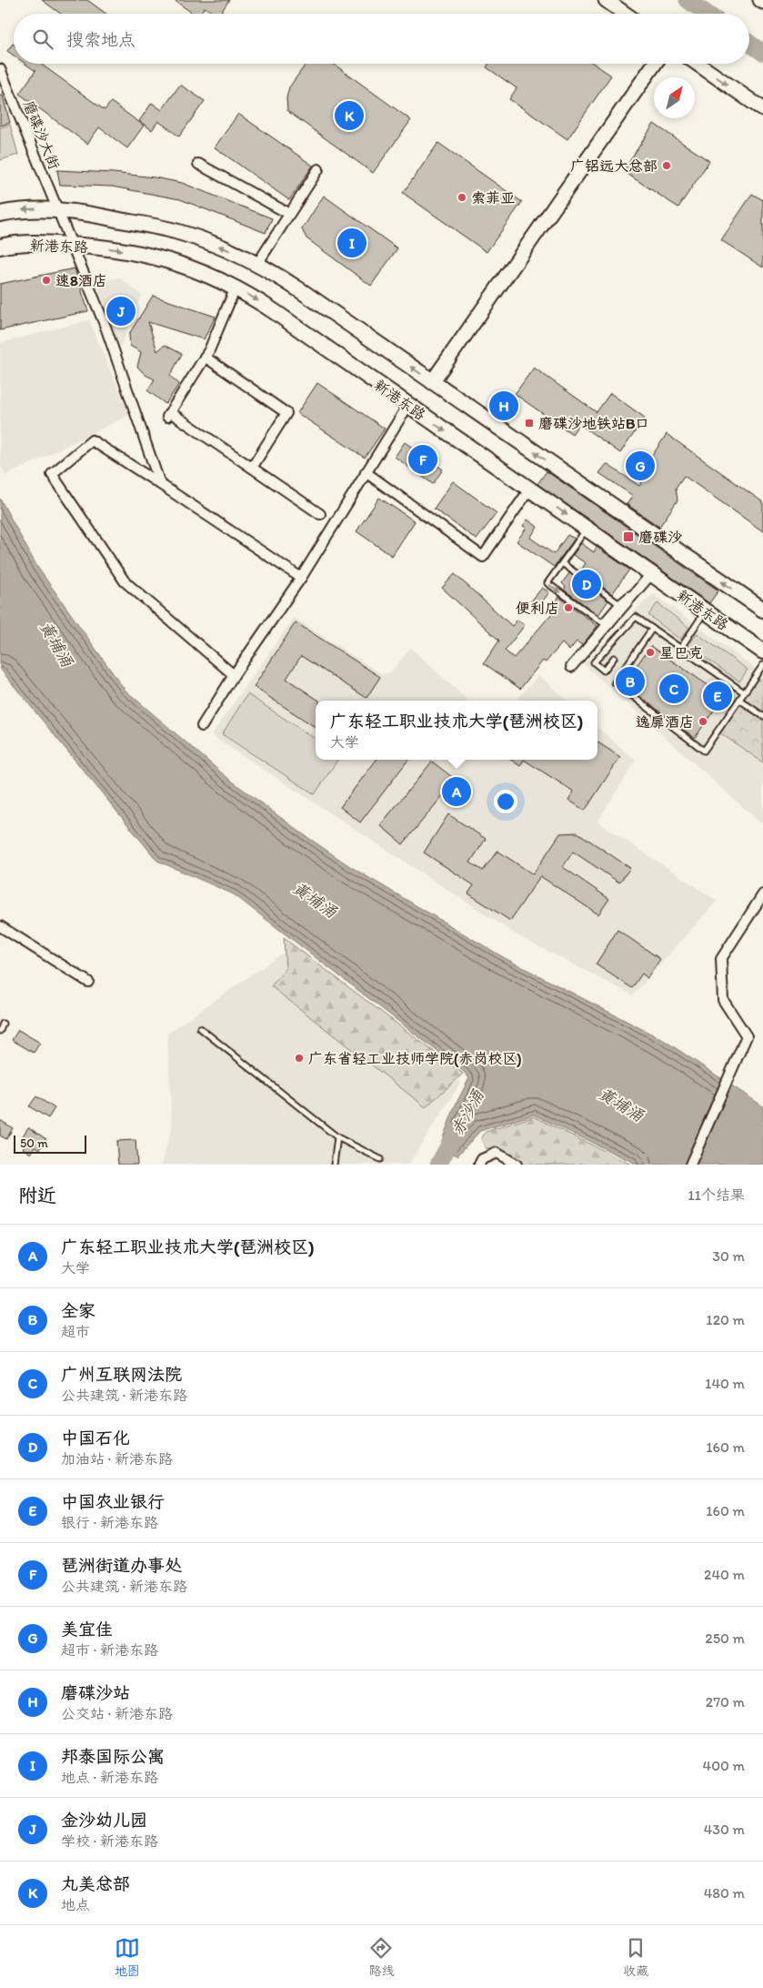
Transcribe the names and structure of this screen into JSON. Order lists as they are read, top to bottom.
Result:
{
  "streets": {
    "main road": ["新港东路"],
    "street": ["磨碟沙大街"]
  },
  "crossings": [
    ["磨碟沙大街", "新港东路"]
  ],
  "water": ["黄埔涌", "赤沙涌"],
  "places": {
    "other": [
      "广铝远大总部",
      "索菲亚",
      "速8酒店",
      "便利店",
      "星巴克",
      "逸扉酒店",
      "广东省轻工业技师学院(赤岗校区)"
    ],
    "transit": ["磨碟沙地铁站B口", "磨碟沙"]
  },
  "scale_bar": "50 m",
  "north": "top right",
  "page": {
    "search": "搜索地点",
    "pins": [
      "K",
      "I",
      "J",
      "H",
      "F",
      "G",
      "D",
      "B",
      "C",
      "E",
      "A"
    ],
    "popup": ["广东轻工职业技术大学(琶洲校区)", "大学"],
    "scale": "50 m",
    "heading": ["附近", "11个结果"],
    "list": [
      {
        "mark": "A",
        "name": "广东轻工职业技术大学(琶洲校区)",
        "note": "大学",
        "value": "30 m"
      },
      {
        "mark": "B",
        "name": "全家",
        "note": "超市",
        "value": "120 m"
      },
      {
        "mark": "C",
        "name": "广州互联网法院",
        "note": "公共建筑 · 新港东路",
        "value": "140 m"
      },
      {
        "mark": "D",
        "name": "中国石化",
        "note": "加油站 · 新港东路",
        "value": "160 m"
      },
      {
        "mark": "E",
        "name": "中国农业银行",
        "note": "银行 · 新港东路",
        "value": "160 m"
      },
      {
        "mark": "F",
        "name": "琶洲街道办事处",
        "note": "公共建筑 · 新港东路",
        "value": "240 m"
      },
      {
        "mark": "G",
        "name": "美宜佳",
        "note": "超市 · 新港东路",
        "value": "250 m"
      },
      {
        "mark": "H",
        "name": "磨碟沙站",
        "note": "公交站 · 新港东路",
        "value": "270 m"
      },
      {
        "mark": "I",
        "name": "邦泰国际公寓",
        "note": "地点 · 新港东路",
        "value": "400 m"
      },
      {
        "mark": "J",
        "name": "金沙幼儿园",
        "note": "学校 · 新港东路",
        "value": "430 m"
      },
      {
        "mark": "K",
        "name": "丸美总部",
        "note": "地点",
        "value": "480 m"
      }
    ],
    "nav": ["地图", "路线", "收藏"]
  }
}
